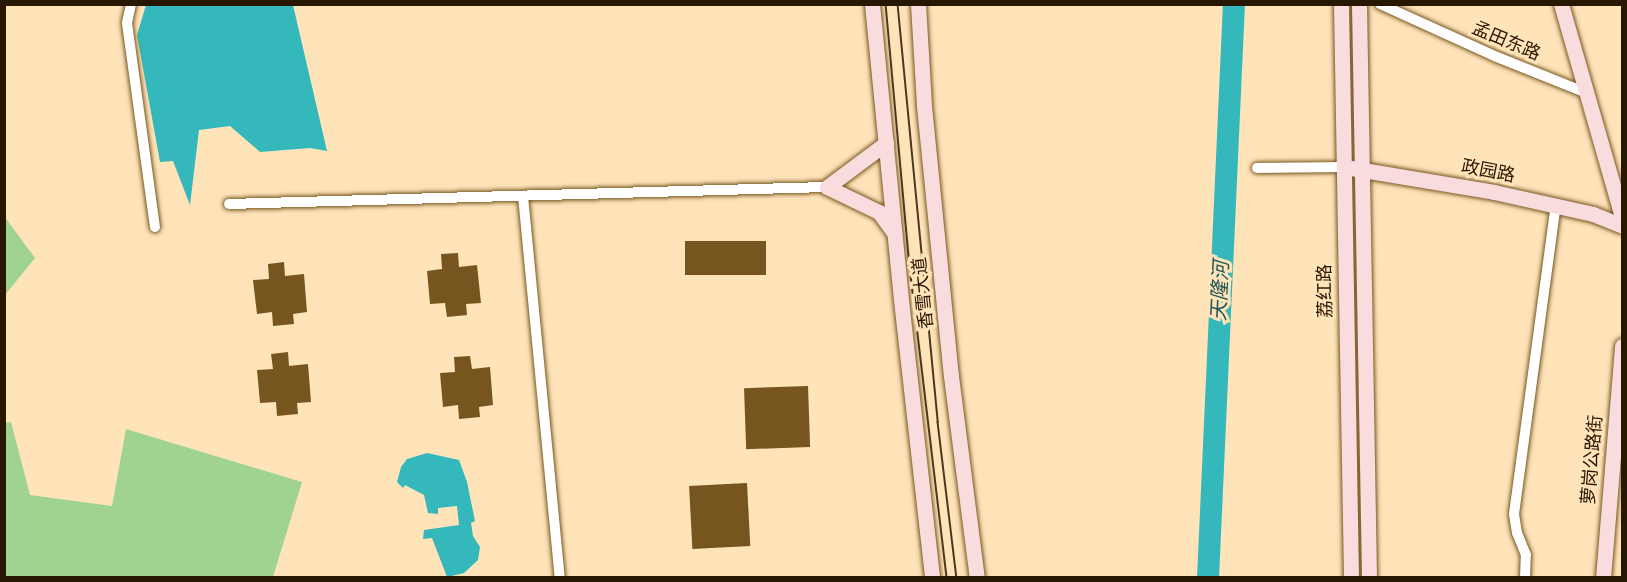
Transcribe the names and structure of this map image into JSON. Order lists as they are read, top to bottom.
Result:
{
  "streets": {
    "main road": [
      "政园路",
      "荔红路",
      "香雪大道",
      "萝岗公路街"
    ],
    "street": ["孟田东路"]
  },
  "crossings": [
    ["政园路", "荔红路"]
  ],
  "water": ["天隆河"]
}
